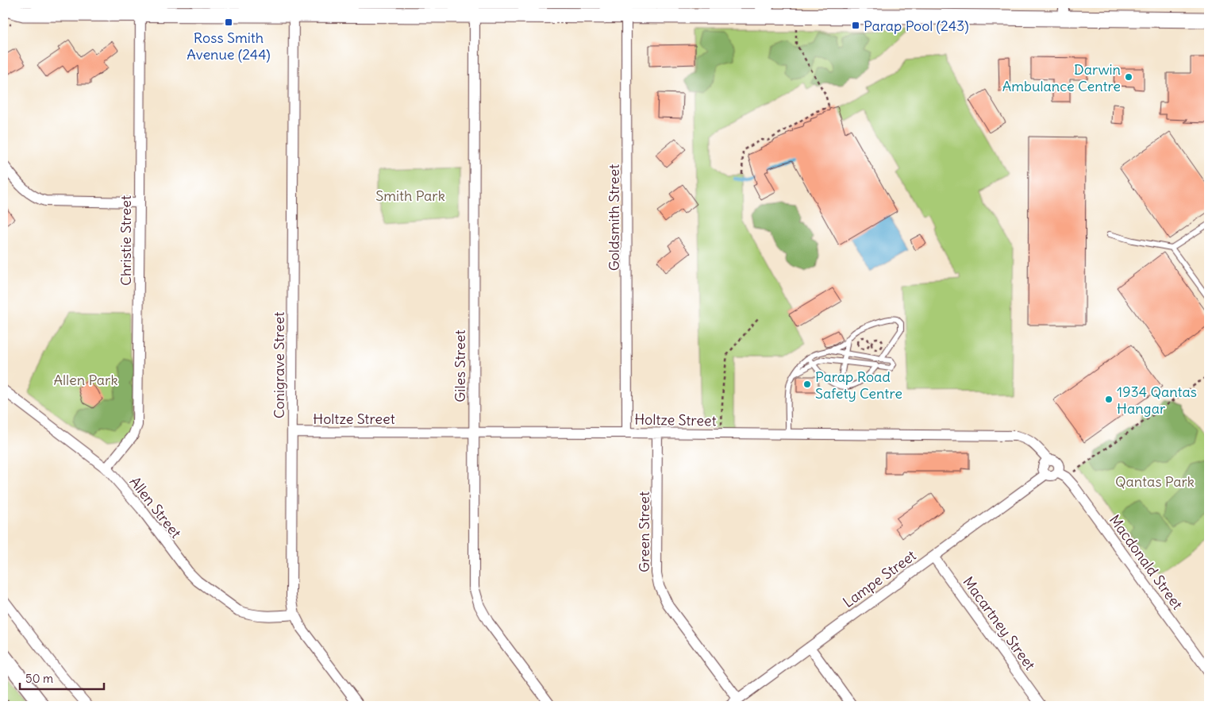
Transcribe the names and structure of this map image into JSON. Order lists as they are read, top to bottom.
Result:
{
  "streets": {
    "street": [
      "Goldsmith Street",
      "Christie Street",
      "Conigrave Street",
      "Giles Street",
      "Holtze Street",
      "Allen Street",
      "Green Street",
      "Macdonald Street",
      "Lampe Street",
      "Macartney Street"
    ]
  },
  "crossings": [
    ["Goldsmith Street", "Holtze Street"],
    ["Christie Street", "Allen Street"],
    ["Conigrave Street", "Holtze Street"],
    ["Conigrave Street", "Allen Street"],
    ["Giles Street", "Holtze Street"],
    ["Holtze Street", "Green Street"],
    ["Holtze Street", "Macdonald Street"],
    ["Green Street", "Lampe Street"],
    ["Lampe Street", "Macartney Street"]
  ],
  "parks": ["Smith Park", "Allen Park", "Qantas Park"],
  "places": {
    "transit": ["Ross Smith Avenue (244)", "Parap Pool (243)"],
    "other": ["Darwin Ambulance Centre", "Parap Road Safety Centre", "1934 Qantas Hangar"]
  },
  "scale_bar": "50 m"
}
